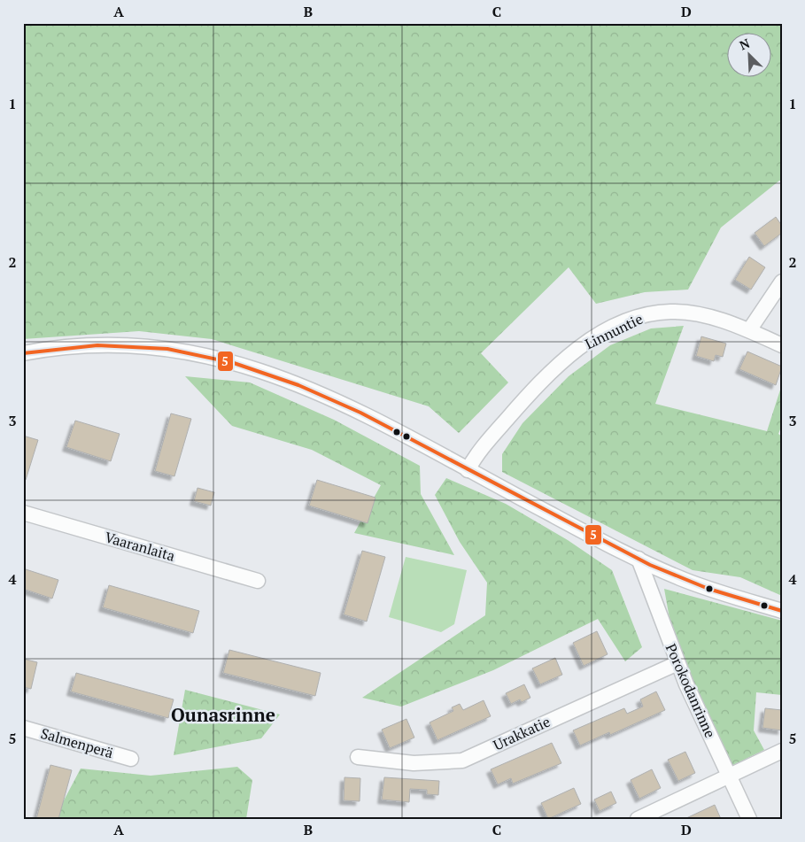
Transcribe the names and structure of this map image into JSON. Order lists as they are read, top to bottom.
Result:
{
  "streets": {
    "street": [
      "Linnuntie",
      "Vaaranlaita",
      "Porokodanrinne",
      "Urakkatie",
      "Salmenperä"
    ]
  },
  "crossings": [
    ["Porokodanrinne", "Urakkatie"]
  ],
  "districts": ["Ounasrinne"],
  "lines": ["transit line 5"],
  "north": "top left",
  "grid": {
    "columns": [
      "A",
      "B",
      "C",
      "D"
    ],
    "rows": [
      "1",
      "2",
      "3",
      "4",
      "5"
    ]
  }
}
